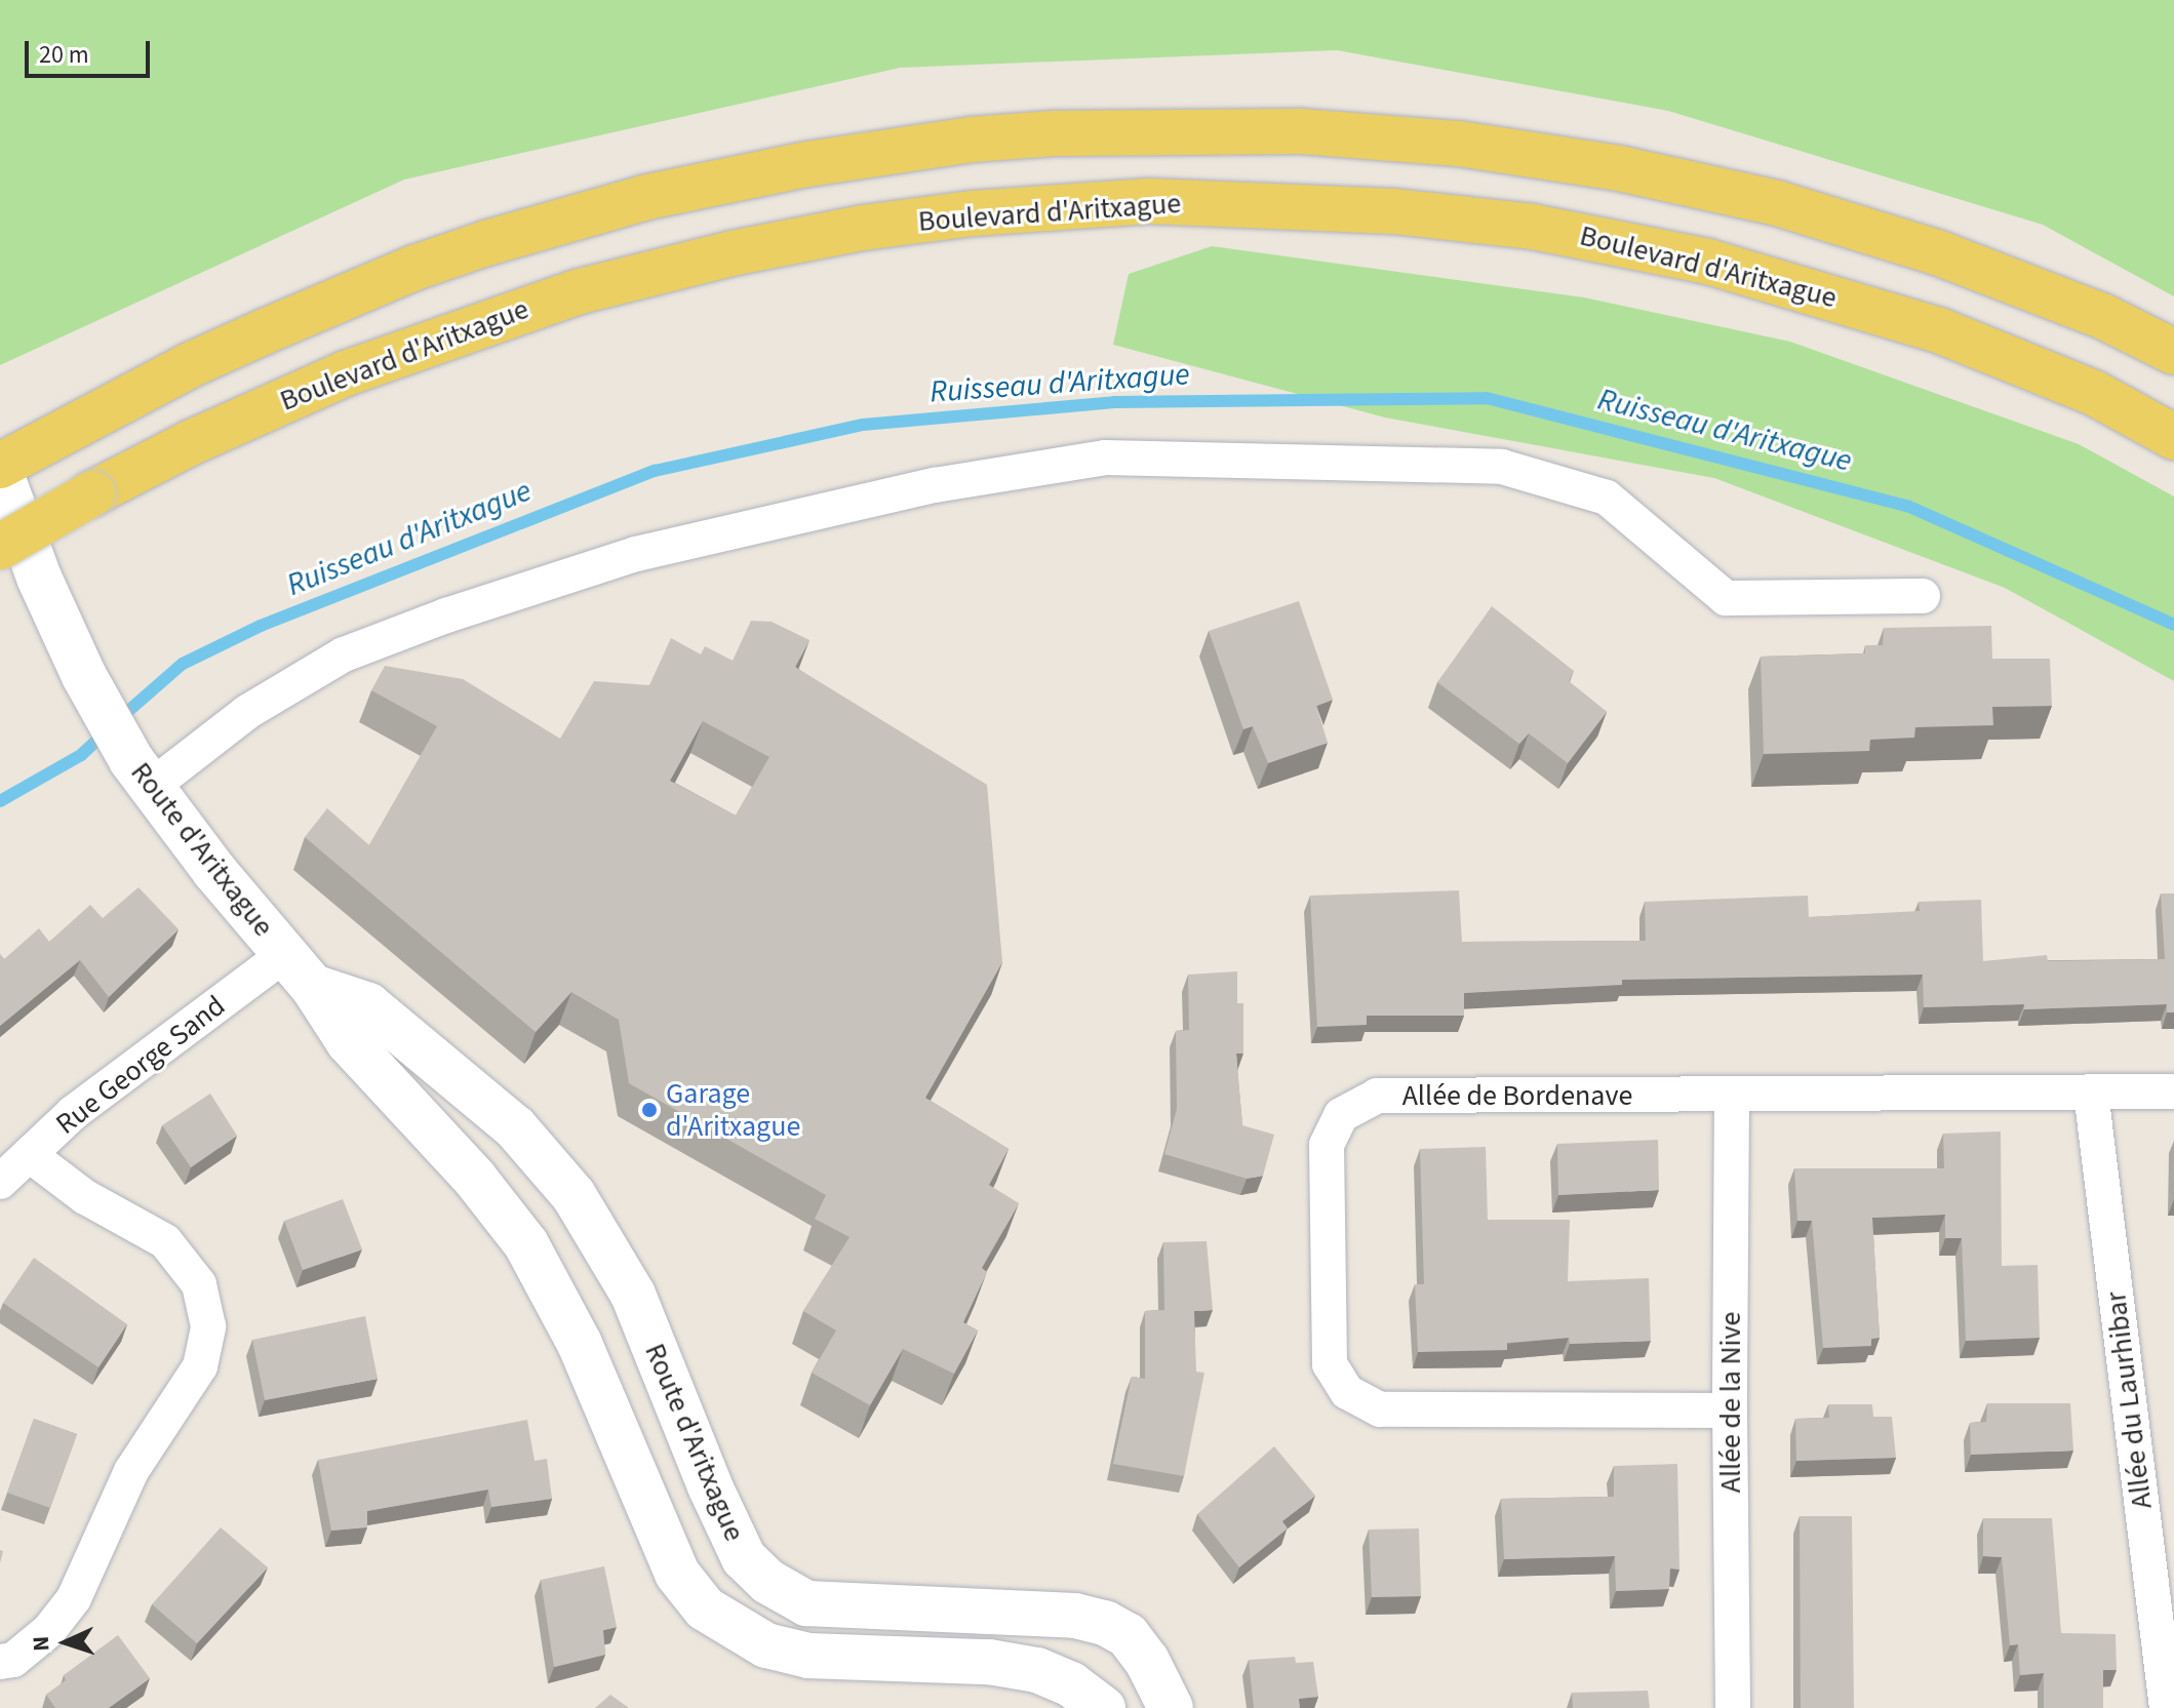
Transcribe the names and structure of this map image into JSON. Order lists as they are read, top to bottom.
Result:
{
  "streets": {
    "main road": ["Boulevard d'Aritxague"],
    "street": [
      "Route d'Aritxague",
      "Rue George Sand",
      "Allée de Bordenave",
      "Allée du Laurhibar",
      "Allée de la Nive"
    ]
  },
  "crossings": [
    ["Route d'Aritxague", "Rue George Sand"],
    ["Allée de Bordenave", "Allée du Laurhibar"],
    ["Allée de Bordenave", "Allée de la Nive"]
  ],
  "water": ["Ruisseau d'Aritxague"],
  "places": ["Garage d'Aritxague"],
  "scale_bar": "20 m",
  "north": "left"
}
